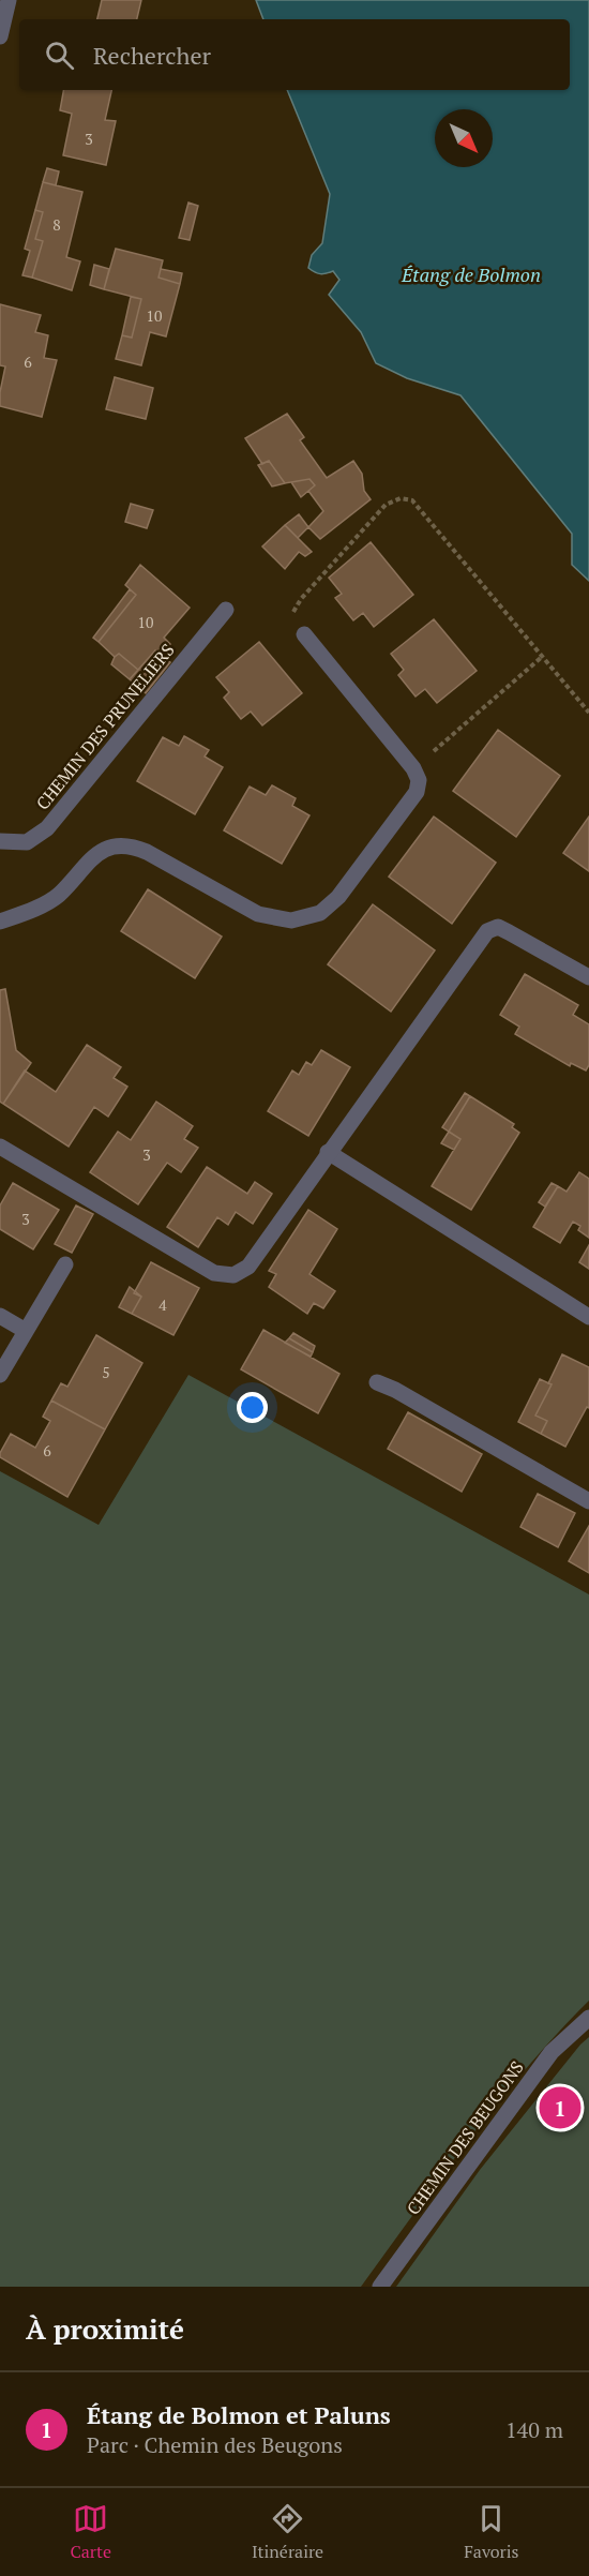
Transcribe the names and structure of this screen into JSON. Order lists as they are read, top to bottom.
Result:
{
  "streets": {
    "street": ["CHEMIN DES PRUNELIERS", "CHEMIN DES BEUGONS"]
  },
  "water": ["Étang de Bolmon"],
  "house_numbers": [
    "3",
    "8",
    "10",
    "6",
    "10",
    "3",
    "3",
    "4",
    "5",
    "6"
  ],
  "north": "bottom right",
  "page": {
    "search": "Rechercher",
    "pins": "1",
    "heading": "À proximité",
    "list": [
      {
        "mark": "1",
        "name": "Étang de Bolmon et Paluns",
        "note": "Parc · Chemin des Beugons",
        "value": "140 m"
      }
    ],
    "nav": ["Carte", "Itinéraire", "Favoris"]
  }
}
